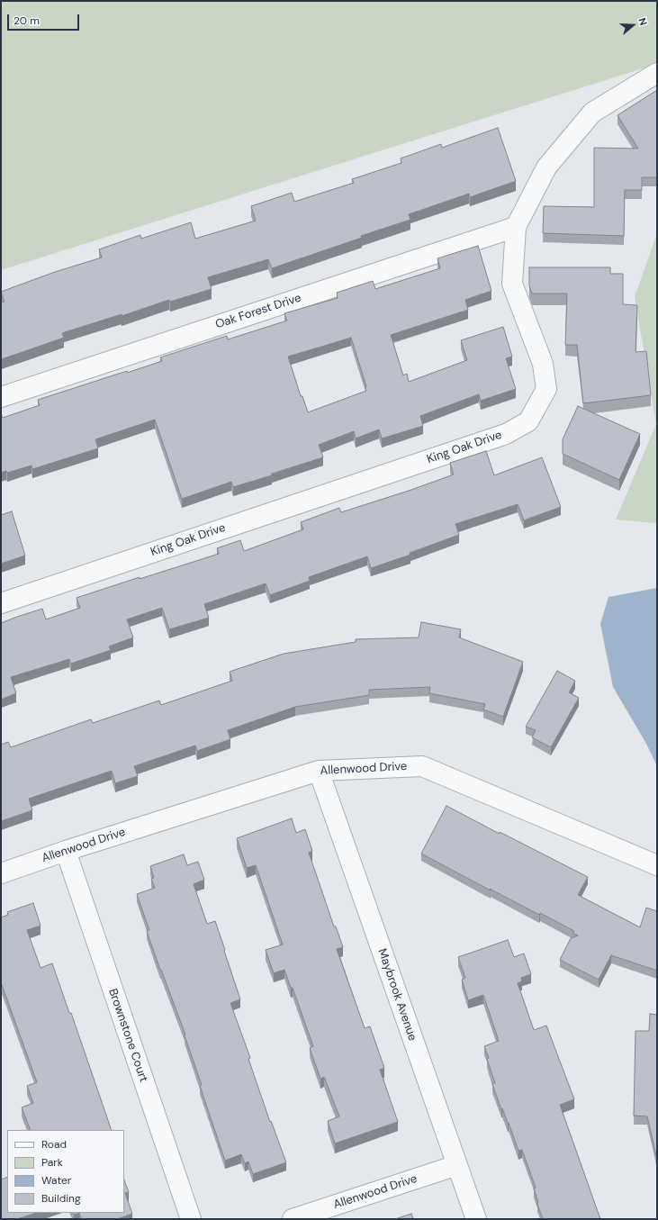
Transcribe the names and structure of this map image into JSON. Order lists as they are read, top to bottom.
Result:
{
  "streets": {
    "street": [
      "Oak Forest Drive",
      "King Oak Drive",
      "Allenwood Drive",
      "Maybrook Avenue",
      "Brownstone Court"
    ]
  },
  "crossings": [
    ["Oak Forest Drive", "King Oak Drive"],
    ["Allenwood Drive", "Maybrook Avenue"],
    ["Allenwood Drive", "Brownstone Court"]
  ],
  "legend": [
    "Road",
    "Park",
    "Water",
    "Building"
  ],
  "scale_bar": "20 m",
  "north": "right"
}
